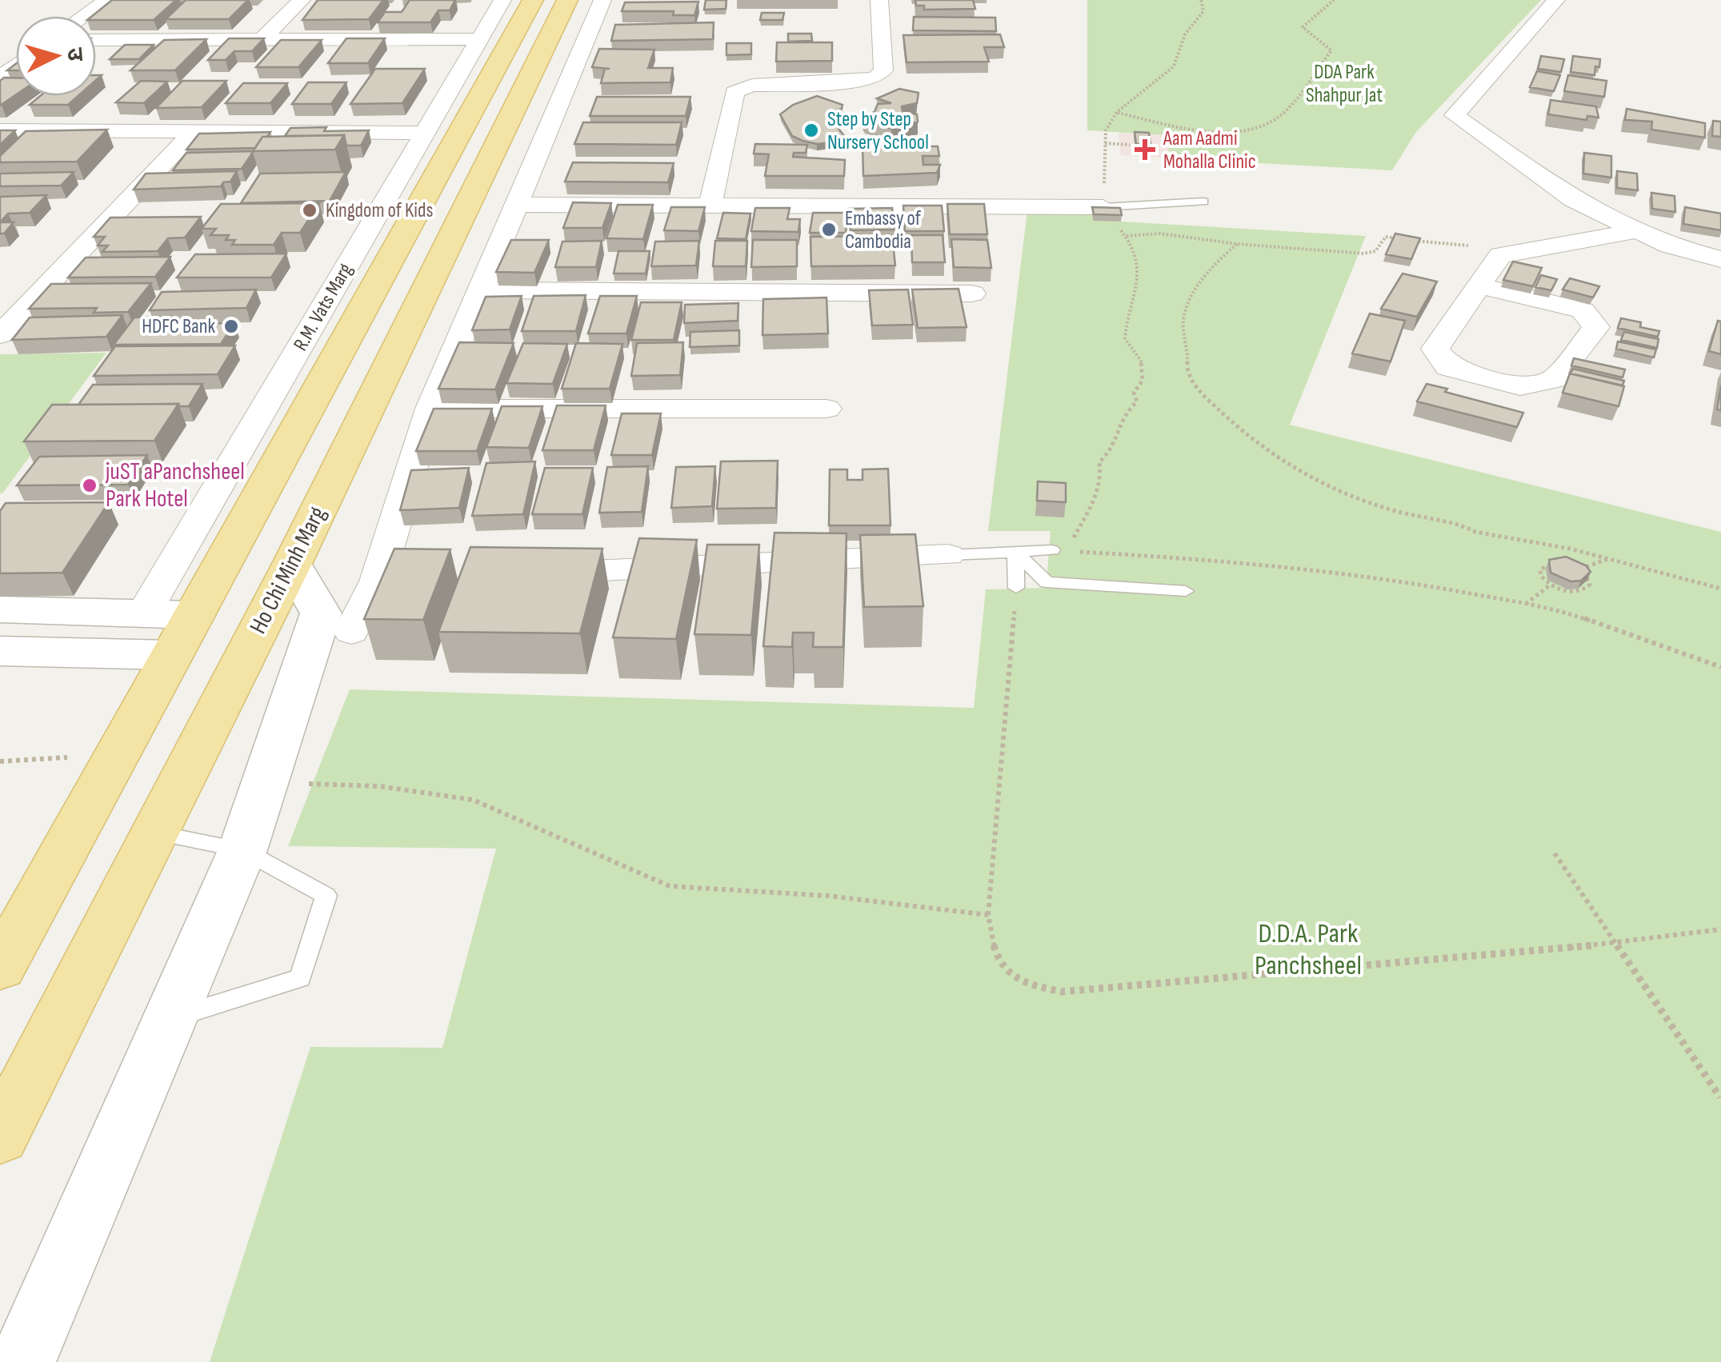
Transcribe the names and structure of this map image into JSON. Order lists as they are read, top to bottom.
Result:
{
  "streets": {
    "main road": ["Ho Chi Minh Marg"],
    "street": ["R.M. Vats Marg"]
  },
  "parks": ["DDA Park Shahpur Jat", "D.D.A. Park Panchsheel"],
  "places": {
    "other": [
      "Step by Step Nursery School",
      "Kingdom of Kids",
      "Embassy of Cambodia",
      "HDFC Bank",
      "juST aPanchsheel Park Hotel"
    ],
    "health": ["Aam Aadmi Mohalla Clinic"]
  },
  "north": "right"
}
